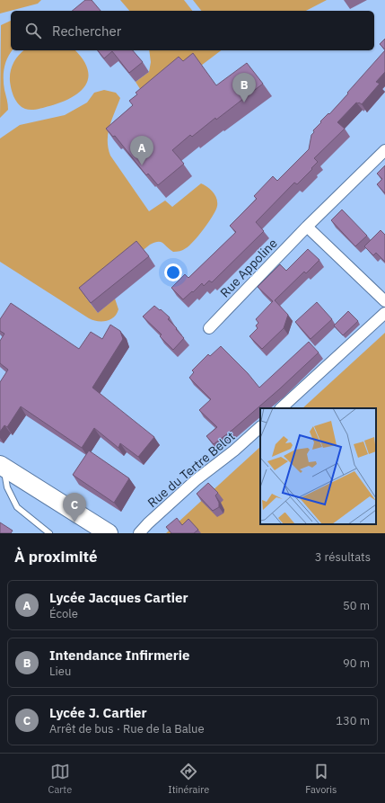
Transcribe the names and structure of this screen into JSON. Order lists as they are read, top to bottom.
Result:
{
  "streets": {
    "street": ["Rue Appoline", "Rue du Tertre Belot"]
  },
  "page": {
    "search": "Rechercher",
    "pins": ["B", "A", "C"],
    "heading": ["À proximité", "3 résultats"],
    "list": [
      {
        "mark": "A",
        "name": "Lycée Jacques Cartier",
        "note": "École",
        "value": "50 m"
      },
      {
        "mark": "B",
        "name": "Intendance Infirmerie",
        "note": "Lieu",
        "value": "90 m"
      },
      {
        "mark": "C",
        "name": "Lycée J. Cartier",
        "note": "Arrêt de bus · Rue de la Balue",
        "value": "130 m"
      }
    ],
    "nav": ["Carte", "Itinéraire", "Favoris"]
  }
}
